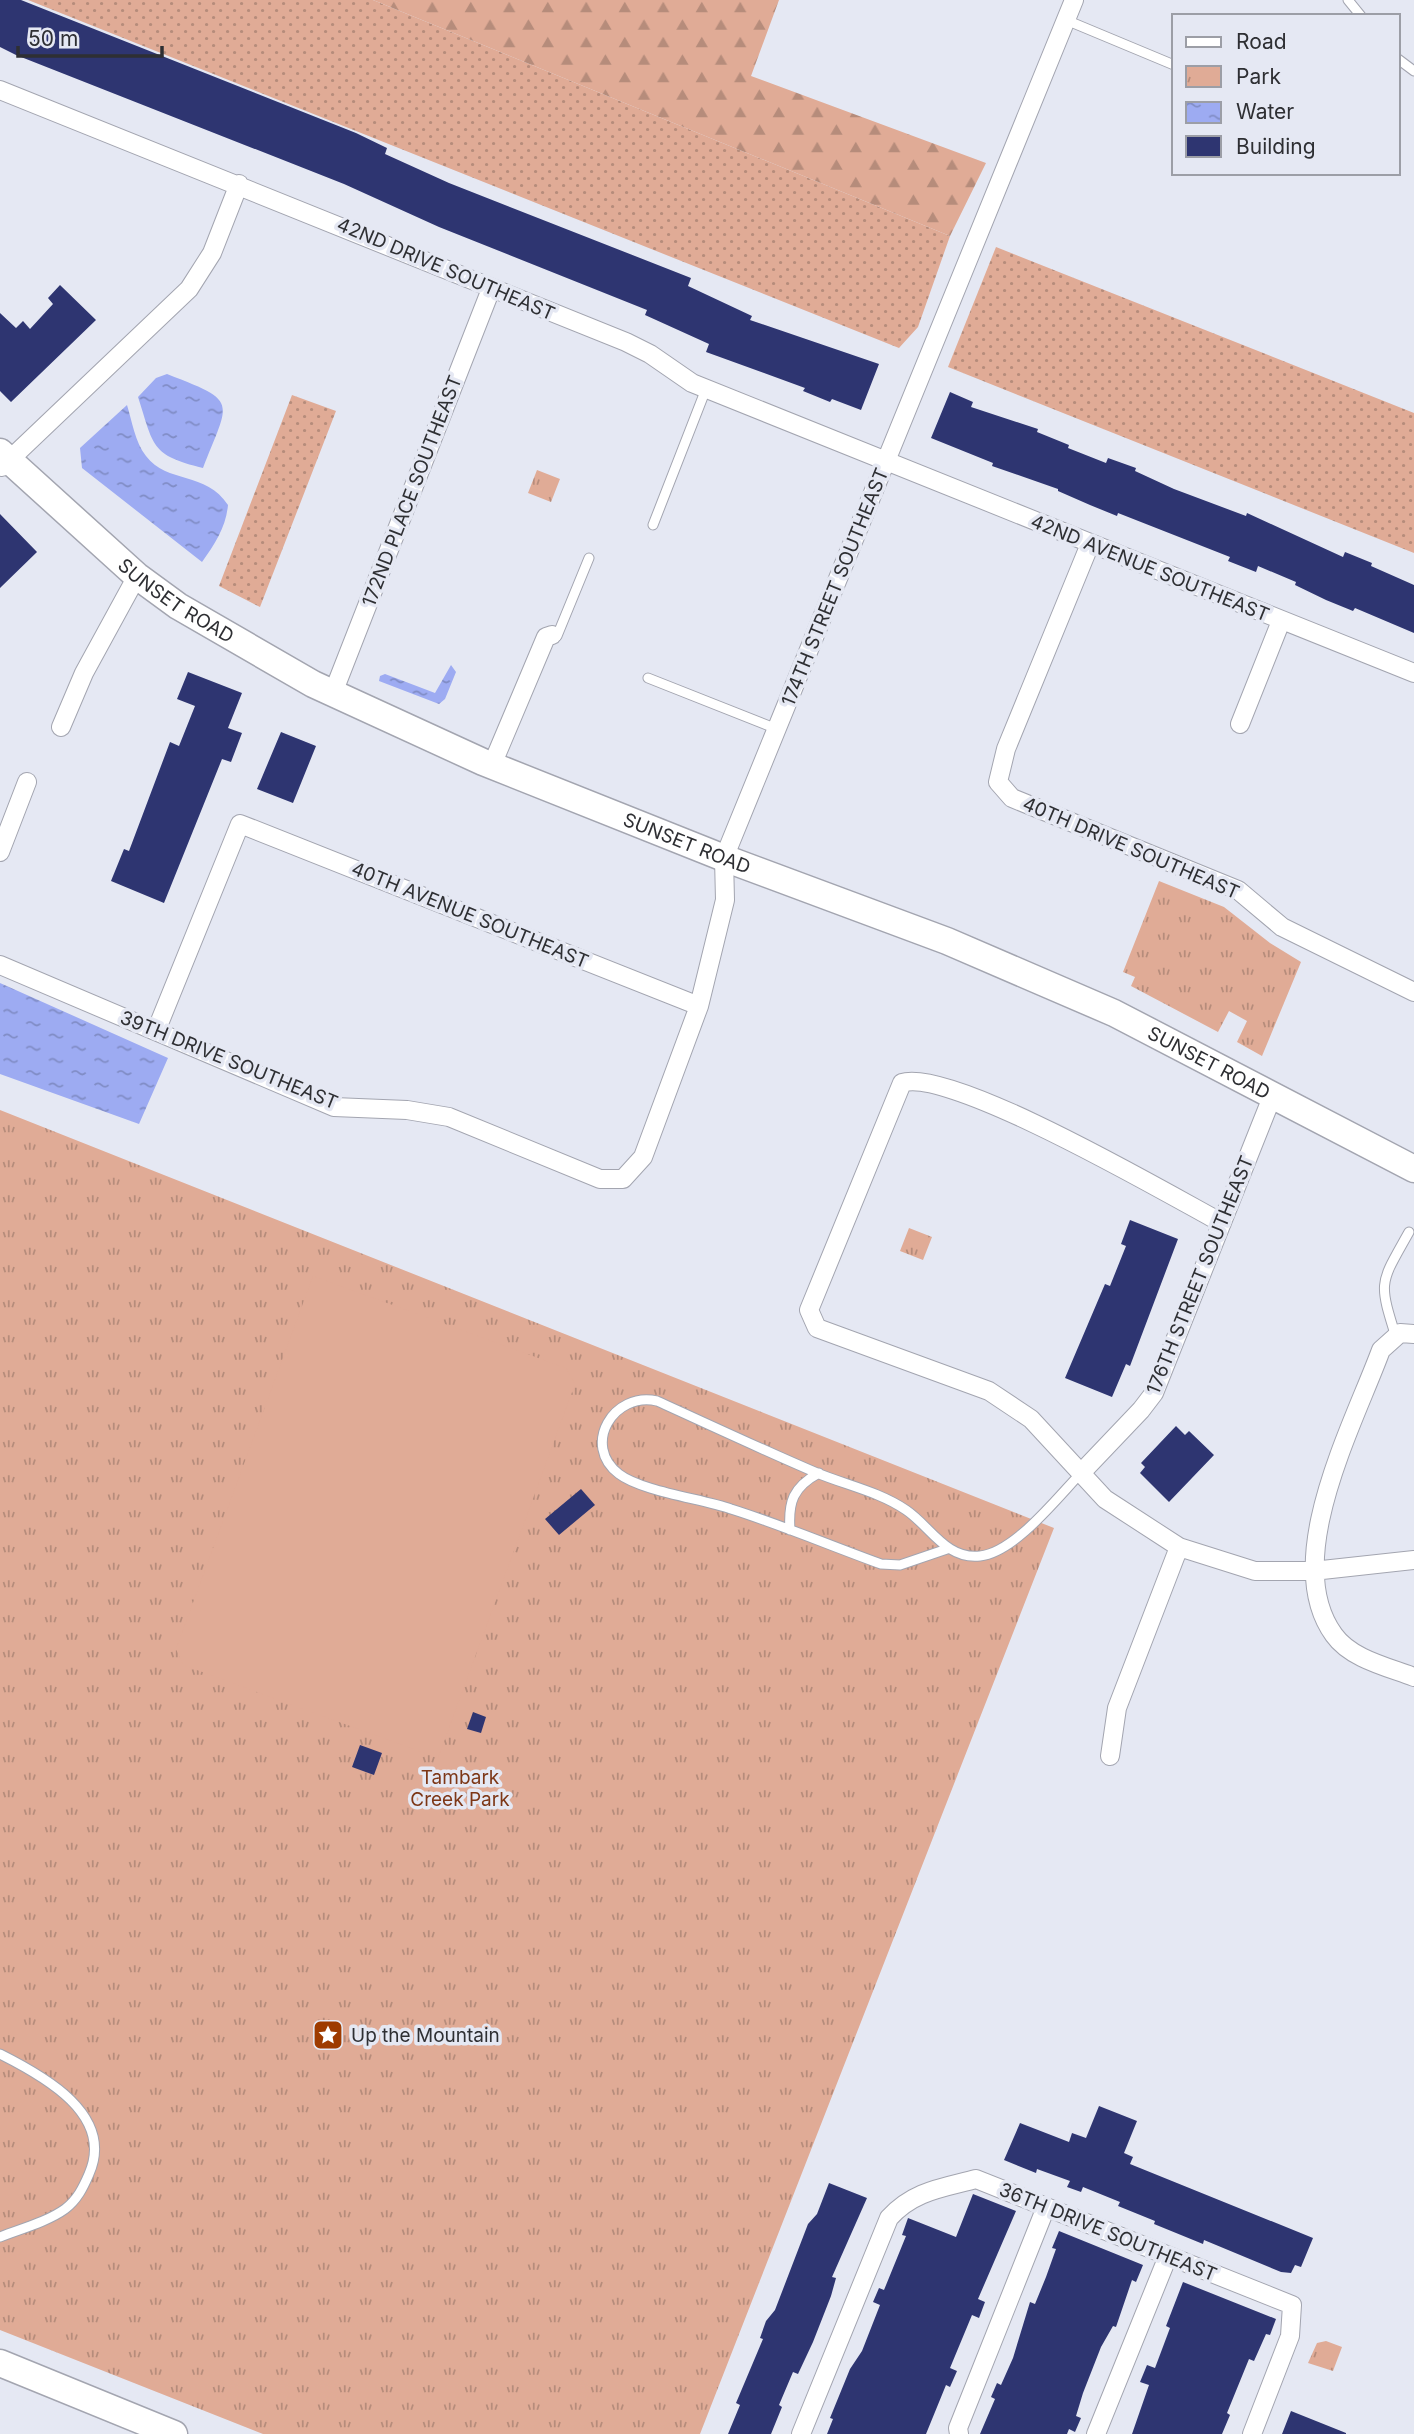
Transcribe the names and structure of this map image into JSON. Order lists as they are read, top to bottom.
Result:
{
  "streets": {
    "street": [
      "42ND DRIVE SOUTHEAST",
      "172ND PLACE SOUTHEAST",
      "42ND AVENUE SOUTHEAST",
      "174TH STREET SOUTHEAST",
      "SUNSET ROAD",
      "40TH DRIVE SOUTHEAST",
      "40TH AVENUE SOUTHEAST",
      "39TH DRIVE SOUTHEAST",
      "176TH STREET SOUTHEAST",
      "36TH DRIVE SOUTHEAST"
    ]
  },
  "crossings": [
    ["42ND DRIVE SOUTHEAST", "172ND PLACE SOUTHEAST"],
    ["42ND DRIVE SOUTHEAST", "42ND AVENUE SOUTHEAST"],
    ["42ND DRIVE SOUTHEAST", "174TH STREET SOUTHEAST"],
    ["172ND PLACE SOUTHEAST", "SUNSET ROAD"],
    ["42ND AVENUE SOUTHEAST", "174TH STREET SOUTHEAST"],
    ["42ND AVENUE SOUTHEAST", "40TH DRIVE SOUTHEAST"],
    ["174TH STREET SOUTHEAST", "SUNSET ROAD"],
    ["174TH STREET SOUTHEAST", "40TH AVENUE SOUTHEAST"],
    ["174TH STREET SOUTHEAST", "39TH DRIVE SOUTHEAST"],
    ["SUNSET ROAD", "176TH STREET SOUTHEAST"],
    ["40TH AVENUE SOUTHEAST", "39TH DRIVE SOUTHEAST"]
  ],
  "parks": ["Tambark Creek Park"],
  "places": {
    "place": ["Up the Mountain"]
  },
  "legend": [
    "Road",
    "Park",
    "Water",
    "Building"
  ],
  "scale_bar": "50 m"
}
